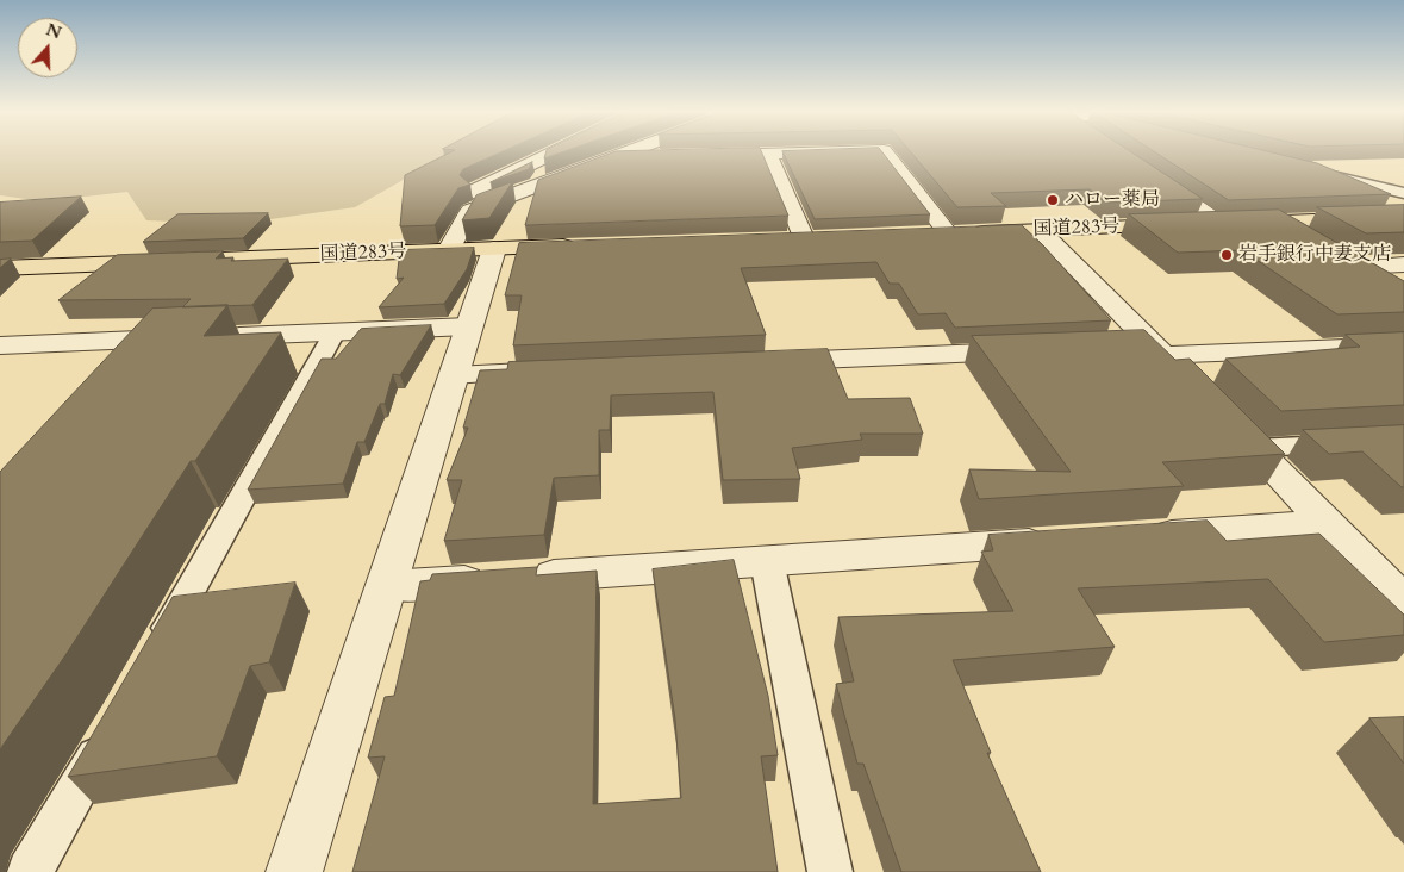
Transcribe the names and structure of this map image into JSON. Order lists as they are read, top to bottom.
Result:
{
  "streets": {
    "highway": ["国道283号"]
  },
  "places": ["ハロー薬局", "岩手銀行中妻支店"],
  "north": "top"
}
